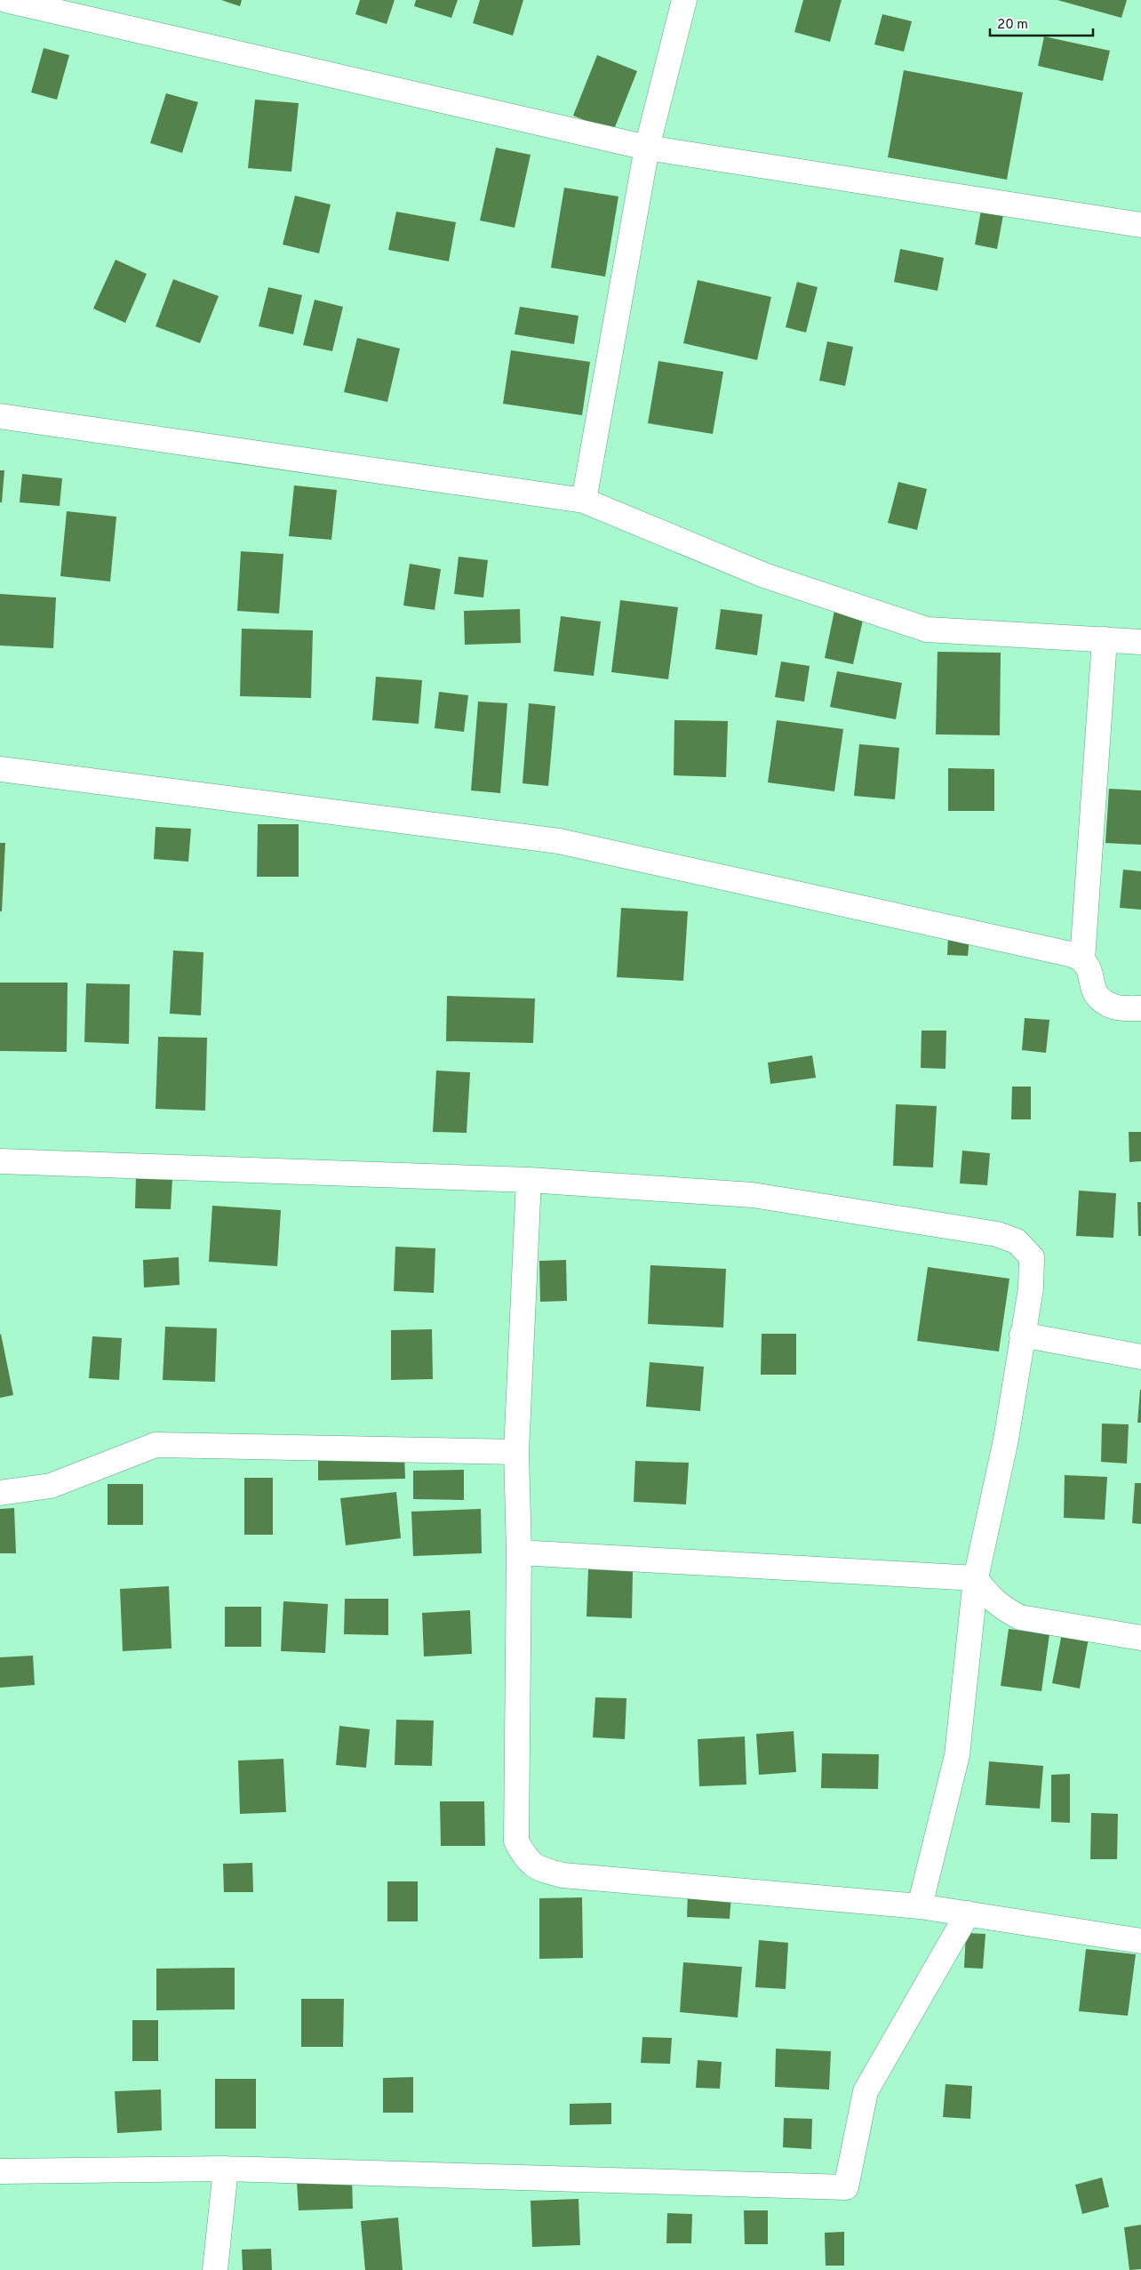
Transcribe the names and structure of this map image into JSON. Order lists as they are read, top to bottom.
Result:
{
  "scale_bar": "20 m"
}
